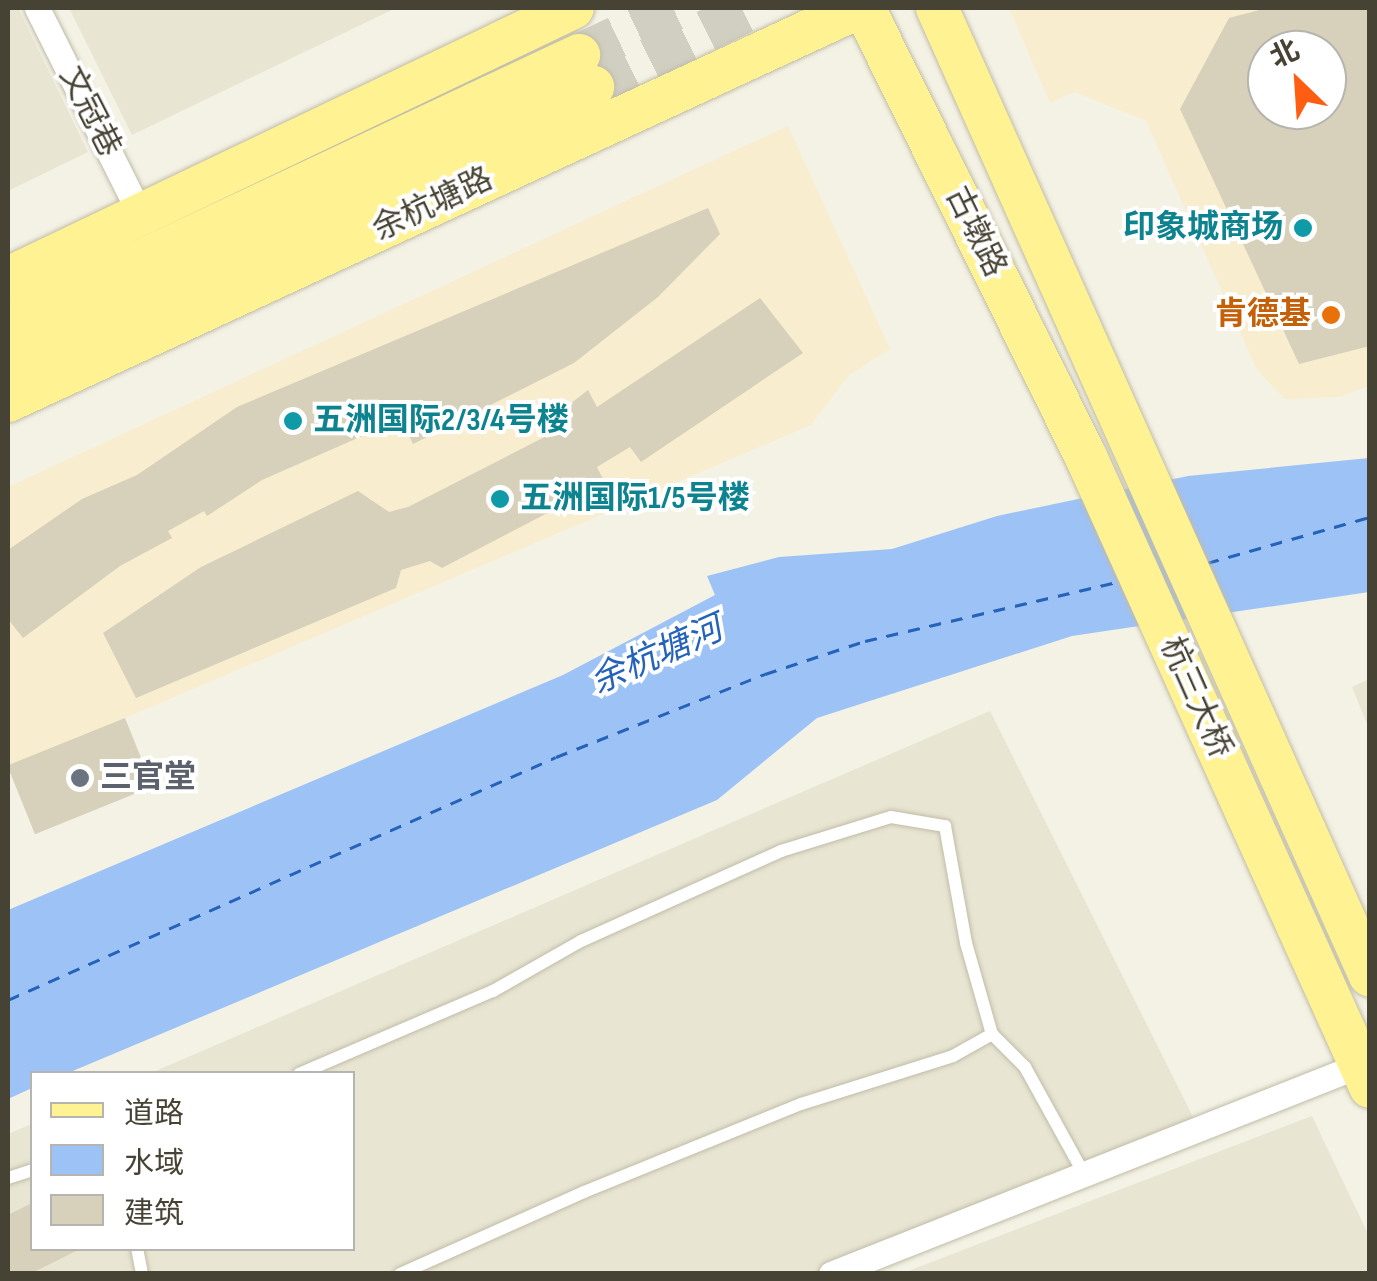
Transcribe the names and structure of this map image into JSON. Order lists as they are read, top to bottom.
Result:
{
  "streets": {
    "main road": ["余杭塘路", "古墩路", "杭三大桥"],
    "street": ["文冠巷"]
  },
  "crossings": [
    ["余杭塘路", "古墩路"],
    ["古墩路", "杭三大桥"]
  ],
  "water": ["余杭塘河"],
  "places": [
    "印象城商场",
    "肯德基",
    "五洲国际2/3/4号楼",
    "五洲国际1/5号楼",
    "三官堂"
  ],
  "legend": ["道路", "水域", "建筑"],
  "north": "top left"
}
